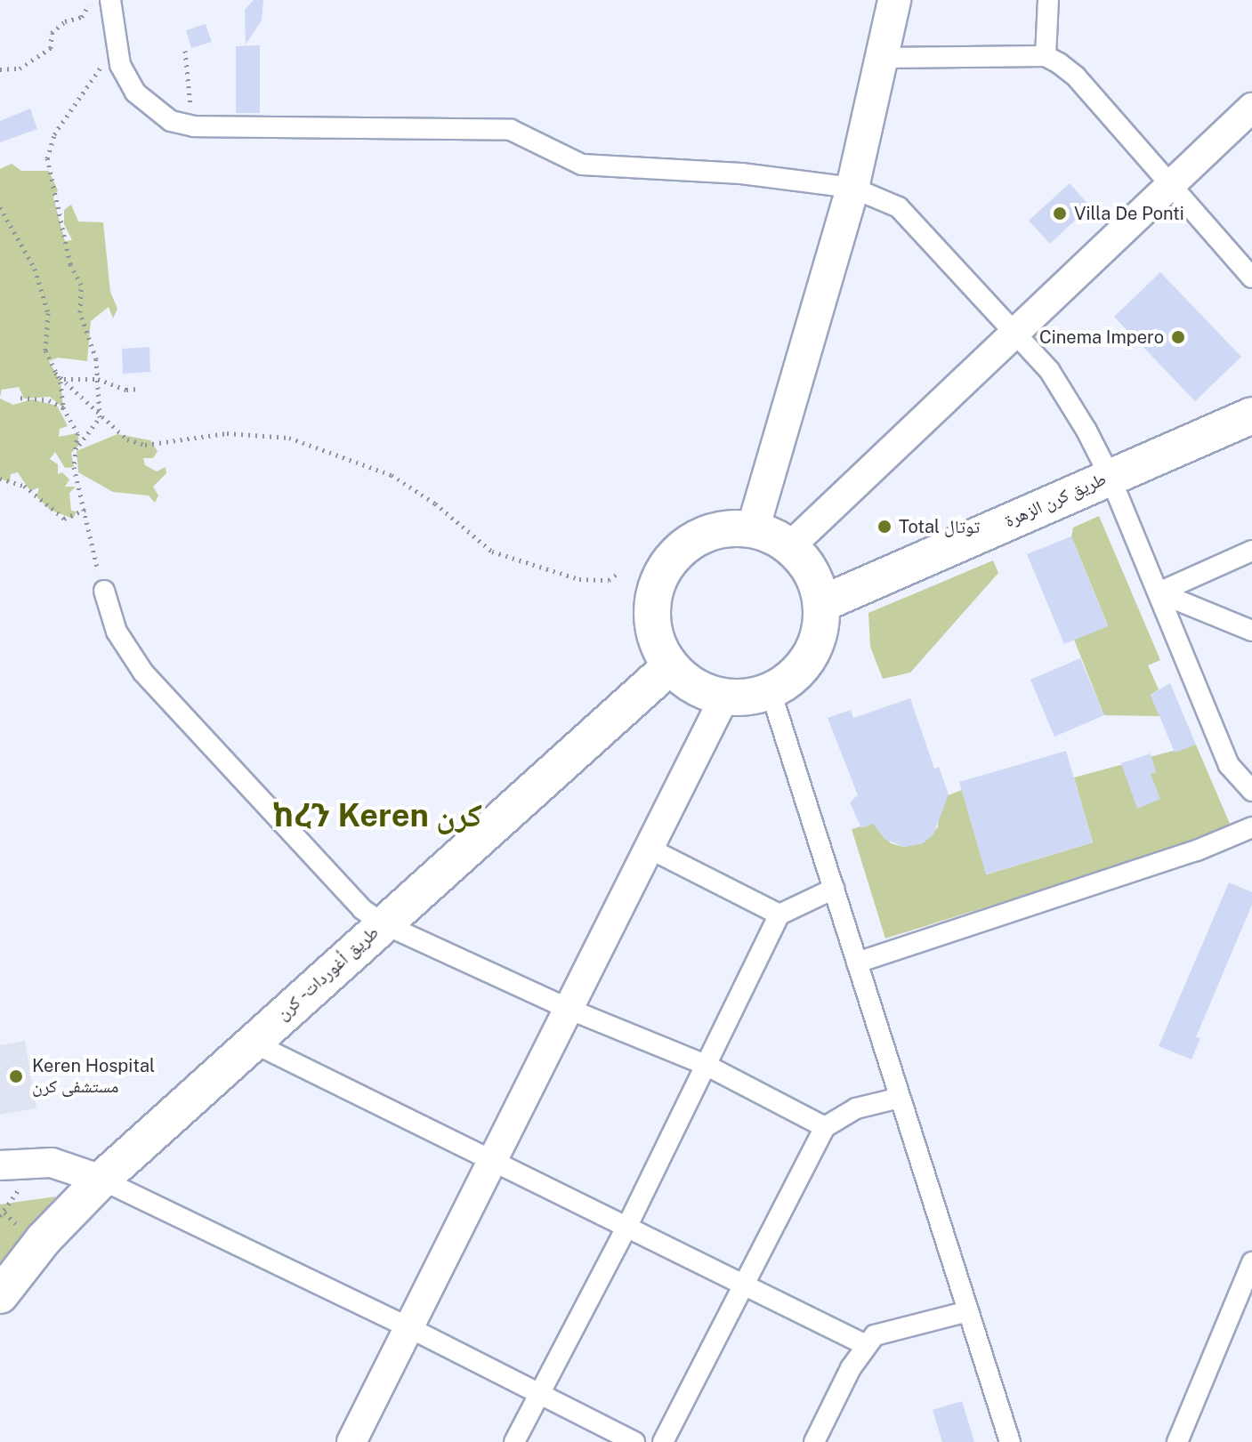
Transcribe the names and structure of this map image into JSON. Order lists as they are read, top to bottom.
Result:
{
  "streets": {
    "highway": ["طريق كرن الزهرة", "طريق أغوردات - كرن"]
  },
  "crossings": [
    ["طريق كرن الزهرة", "طريق أغوردات - كرن"]
  ],
  "districts": ["ከረን Keren كرن"],
  "places": [
    "Villa De Ponti",
    "Cinema Impero",
    "Total توتال",
    "Keren Hospital مستشفى كرن"
  ]
}
